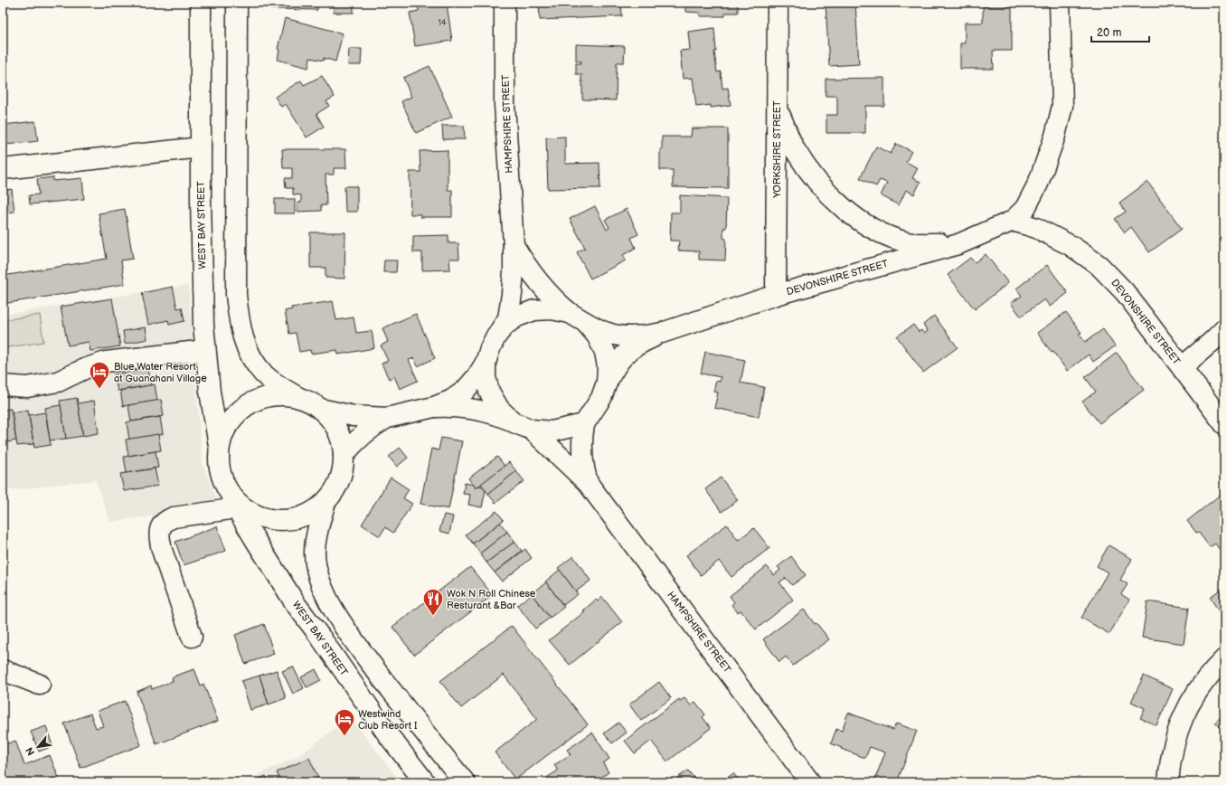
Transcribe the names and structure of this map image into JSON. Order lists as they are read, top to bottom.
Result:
{
  "streets": {
    "street": [
      "HAMPSHIRE STREET",
      "YORKSHIRE STREET",
      "WEST BAY STREET",
      "DEVONSHIRE STREET"
    ]
  },
  "crossings": [
    ["HAMPSHIRE STREET", "DEVONSHIRE STREET"],
    ["YORKSHIRE STREET", "DEVONSHIRE STREET"]
  ],
  "places": {
    "hotel": ["Blue Water Resort at Guanahani Village", "Westwind Club Resort I"],
    "restaurant": ["Wok N Roll Chinese Resturant &Bar"]
  },
  "house_numbers": ["14"],
  "scale_bar": "20 m",
  "north": "bottom left"
}
